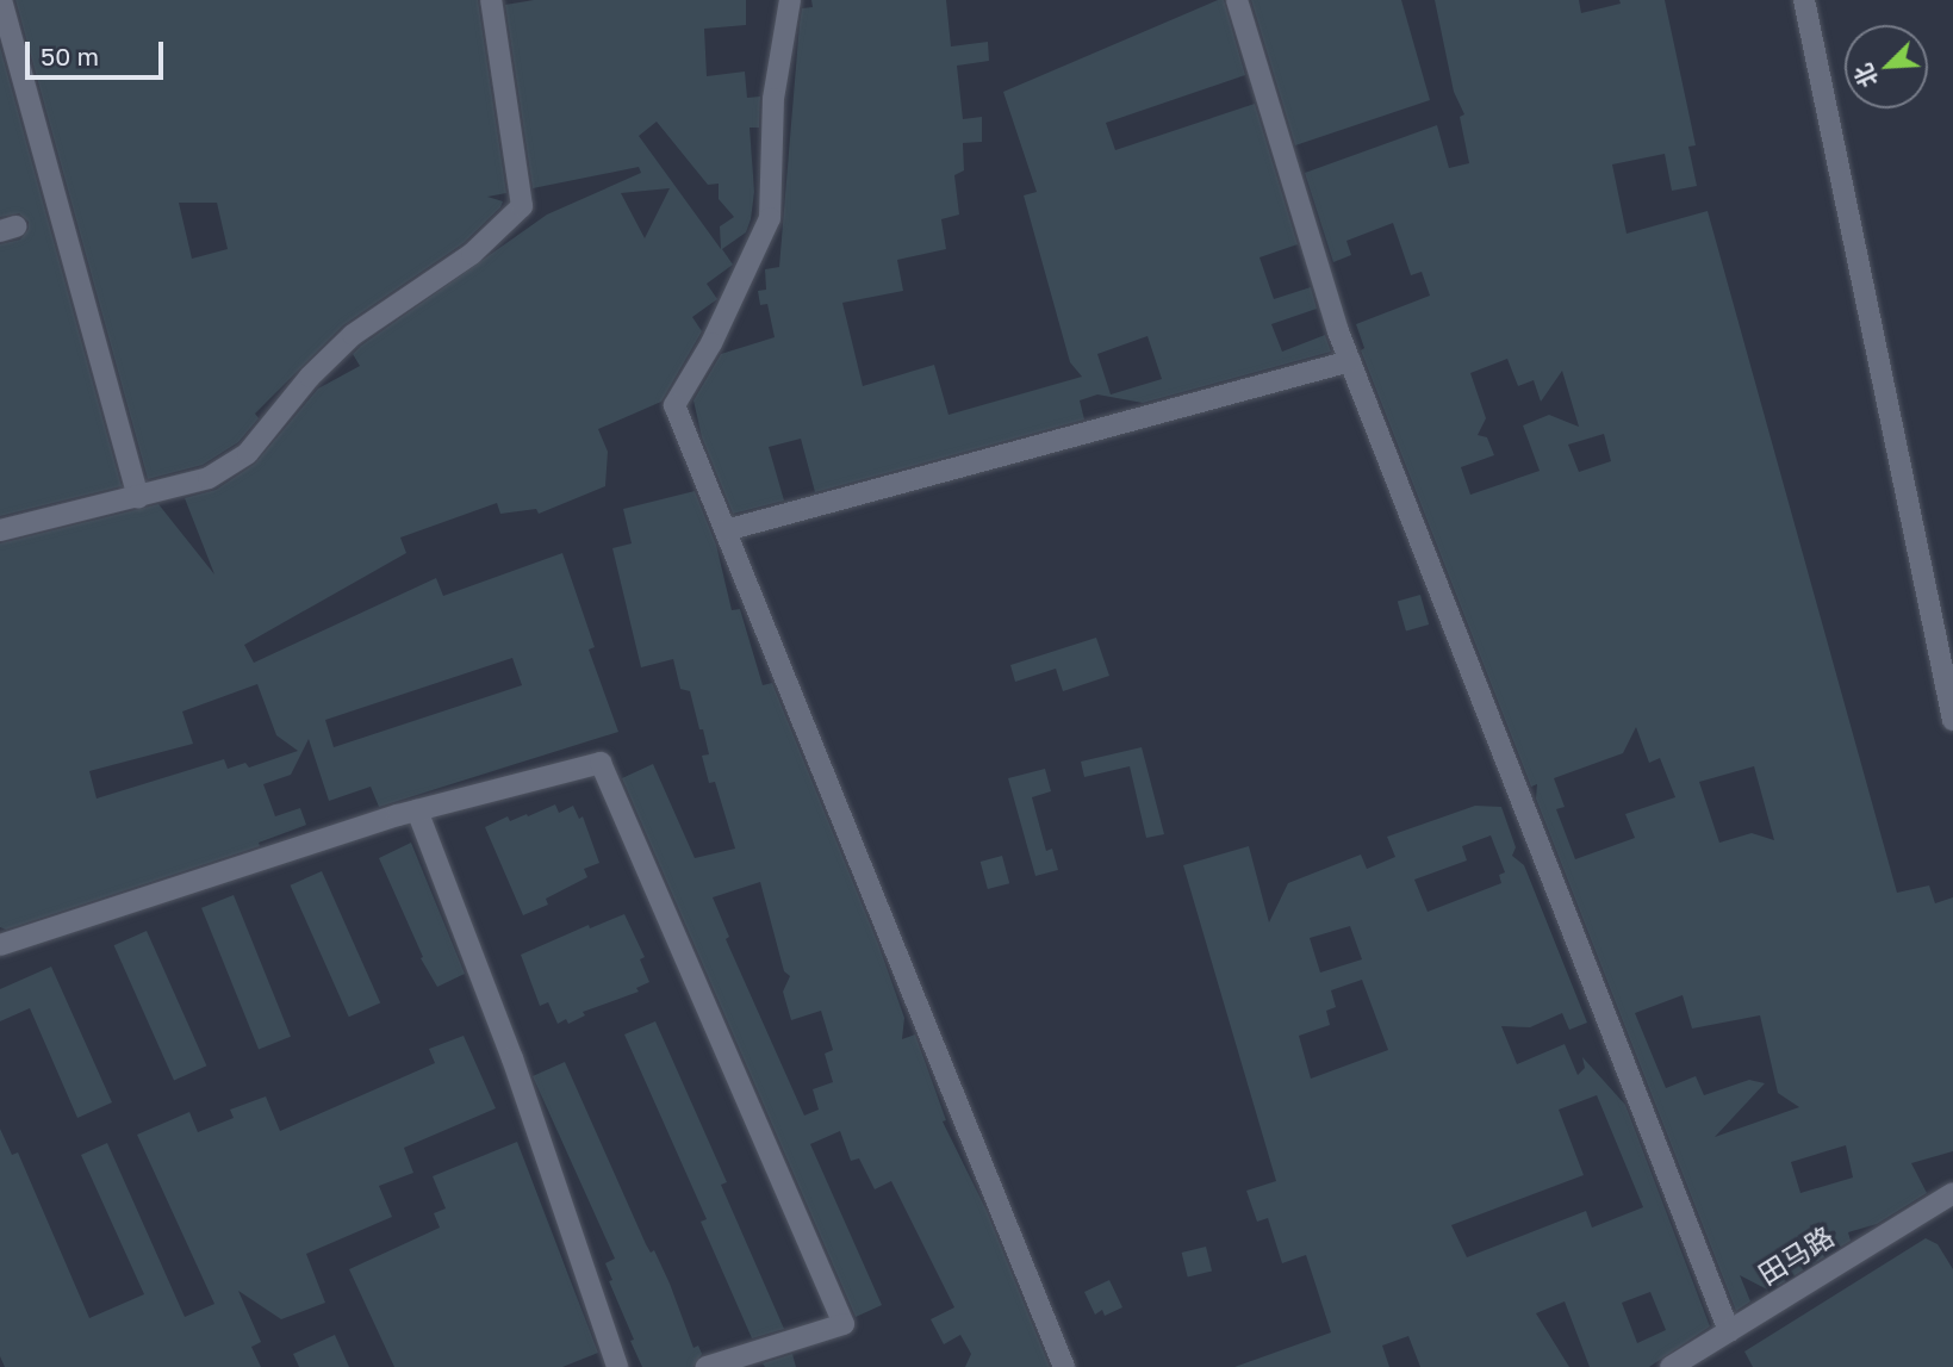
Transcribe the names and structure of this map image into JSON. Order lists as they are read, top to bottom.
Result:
{
  "streets": {
    "street": ["田马路"]
  },
  "scale_bar": "50 m",
  "north": "bottom left"
}
